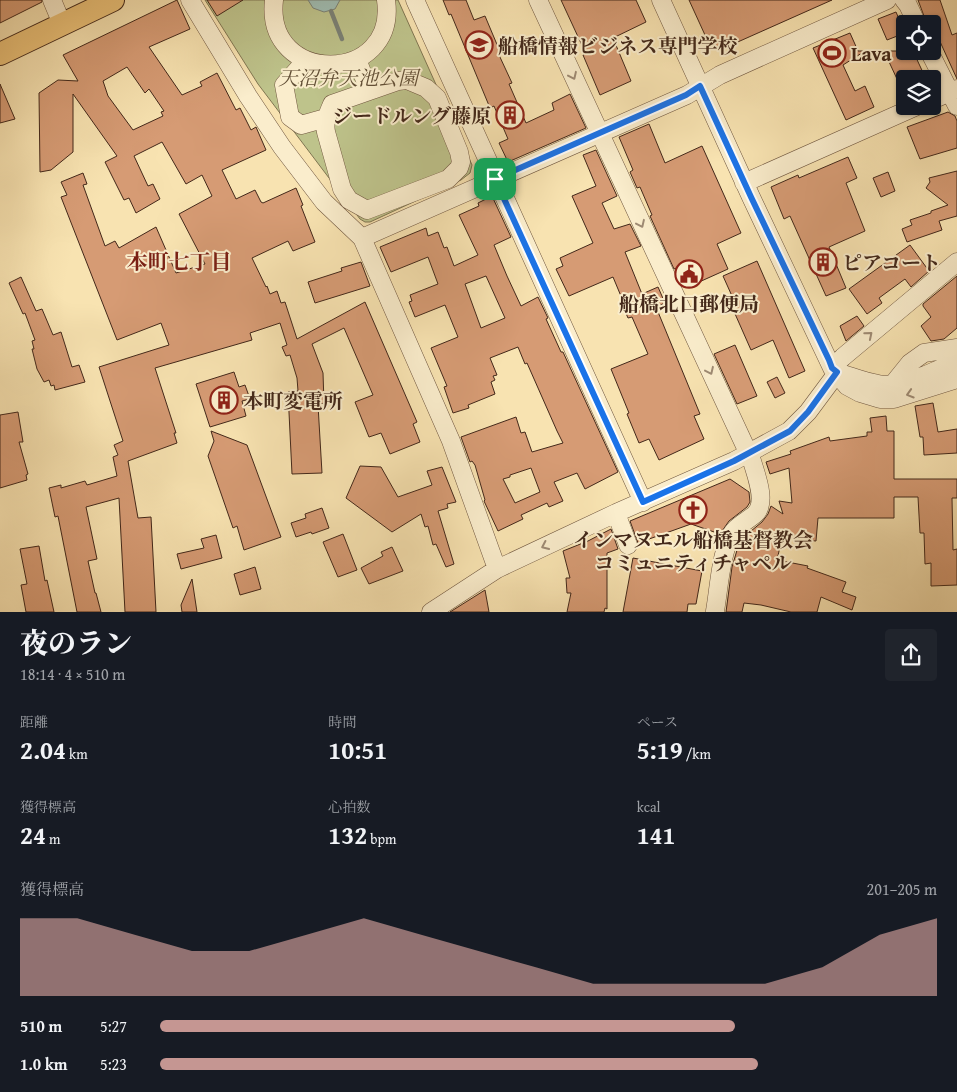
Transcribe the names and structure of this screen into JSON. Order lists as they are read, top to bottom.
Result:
{
  "districts": ["本町七丁目"],
  "parks": ["天沼弁天池公園"],
  "places": {
    "school or university": ["船橋情報ビジネス専門学校"],
    "sports": ["Lava"],
    "building": ["ジードルング藤原", "ピアコート", "本町変電所"],
    "public building": ["船橋北口郵便局"],
    "church": ["インマヌエル船橋基督教会 コミュニティチャペル"]
  },
  "page": {
    "heading": ["夜のラン", "18:14 · 4 × 510 m"],
    "stats": [
      ["距離", "2.04 km"],
      ["時間", "10:51"],
      ["ペース", "5:19 /km"],
      ["獲得標高", "24 m"],
      ["心拍数", "132 bpm"],
      ["kcal", "141"]
    ],
    "chart": ["獲得標高", "201–205 m"],
    "list": [
      {
        "name": "510 m",
        "note": "5:27"
      },
      {
        "name": "1.0 km",
        "note": "5:23"
      }
    ]
  }
}
